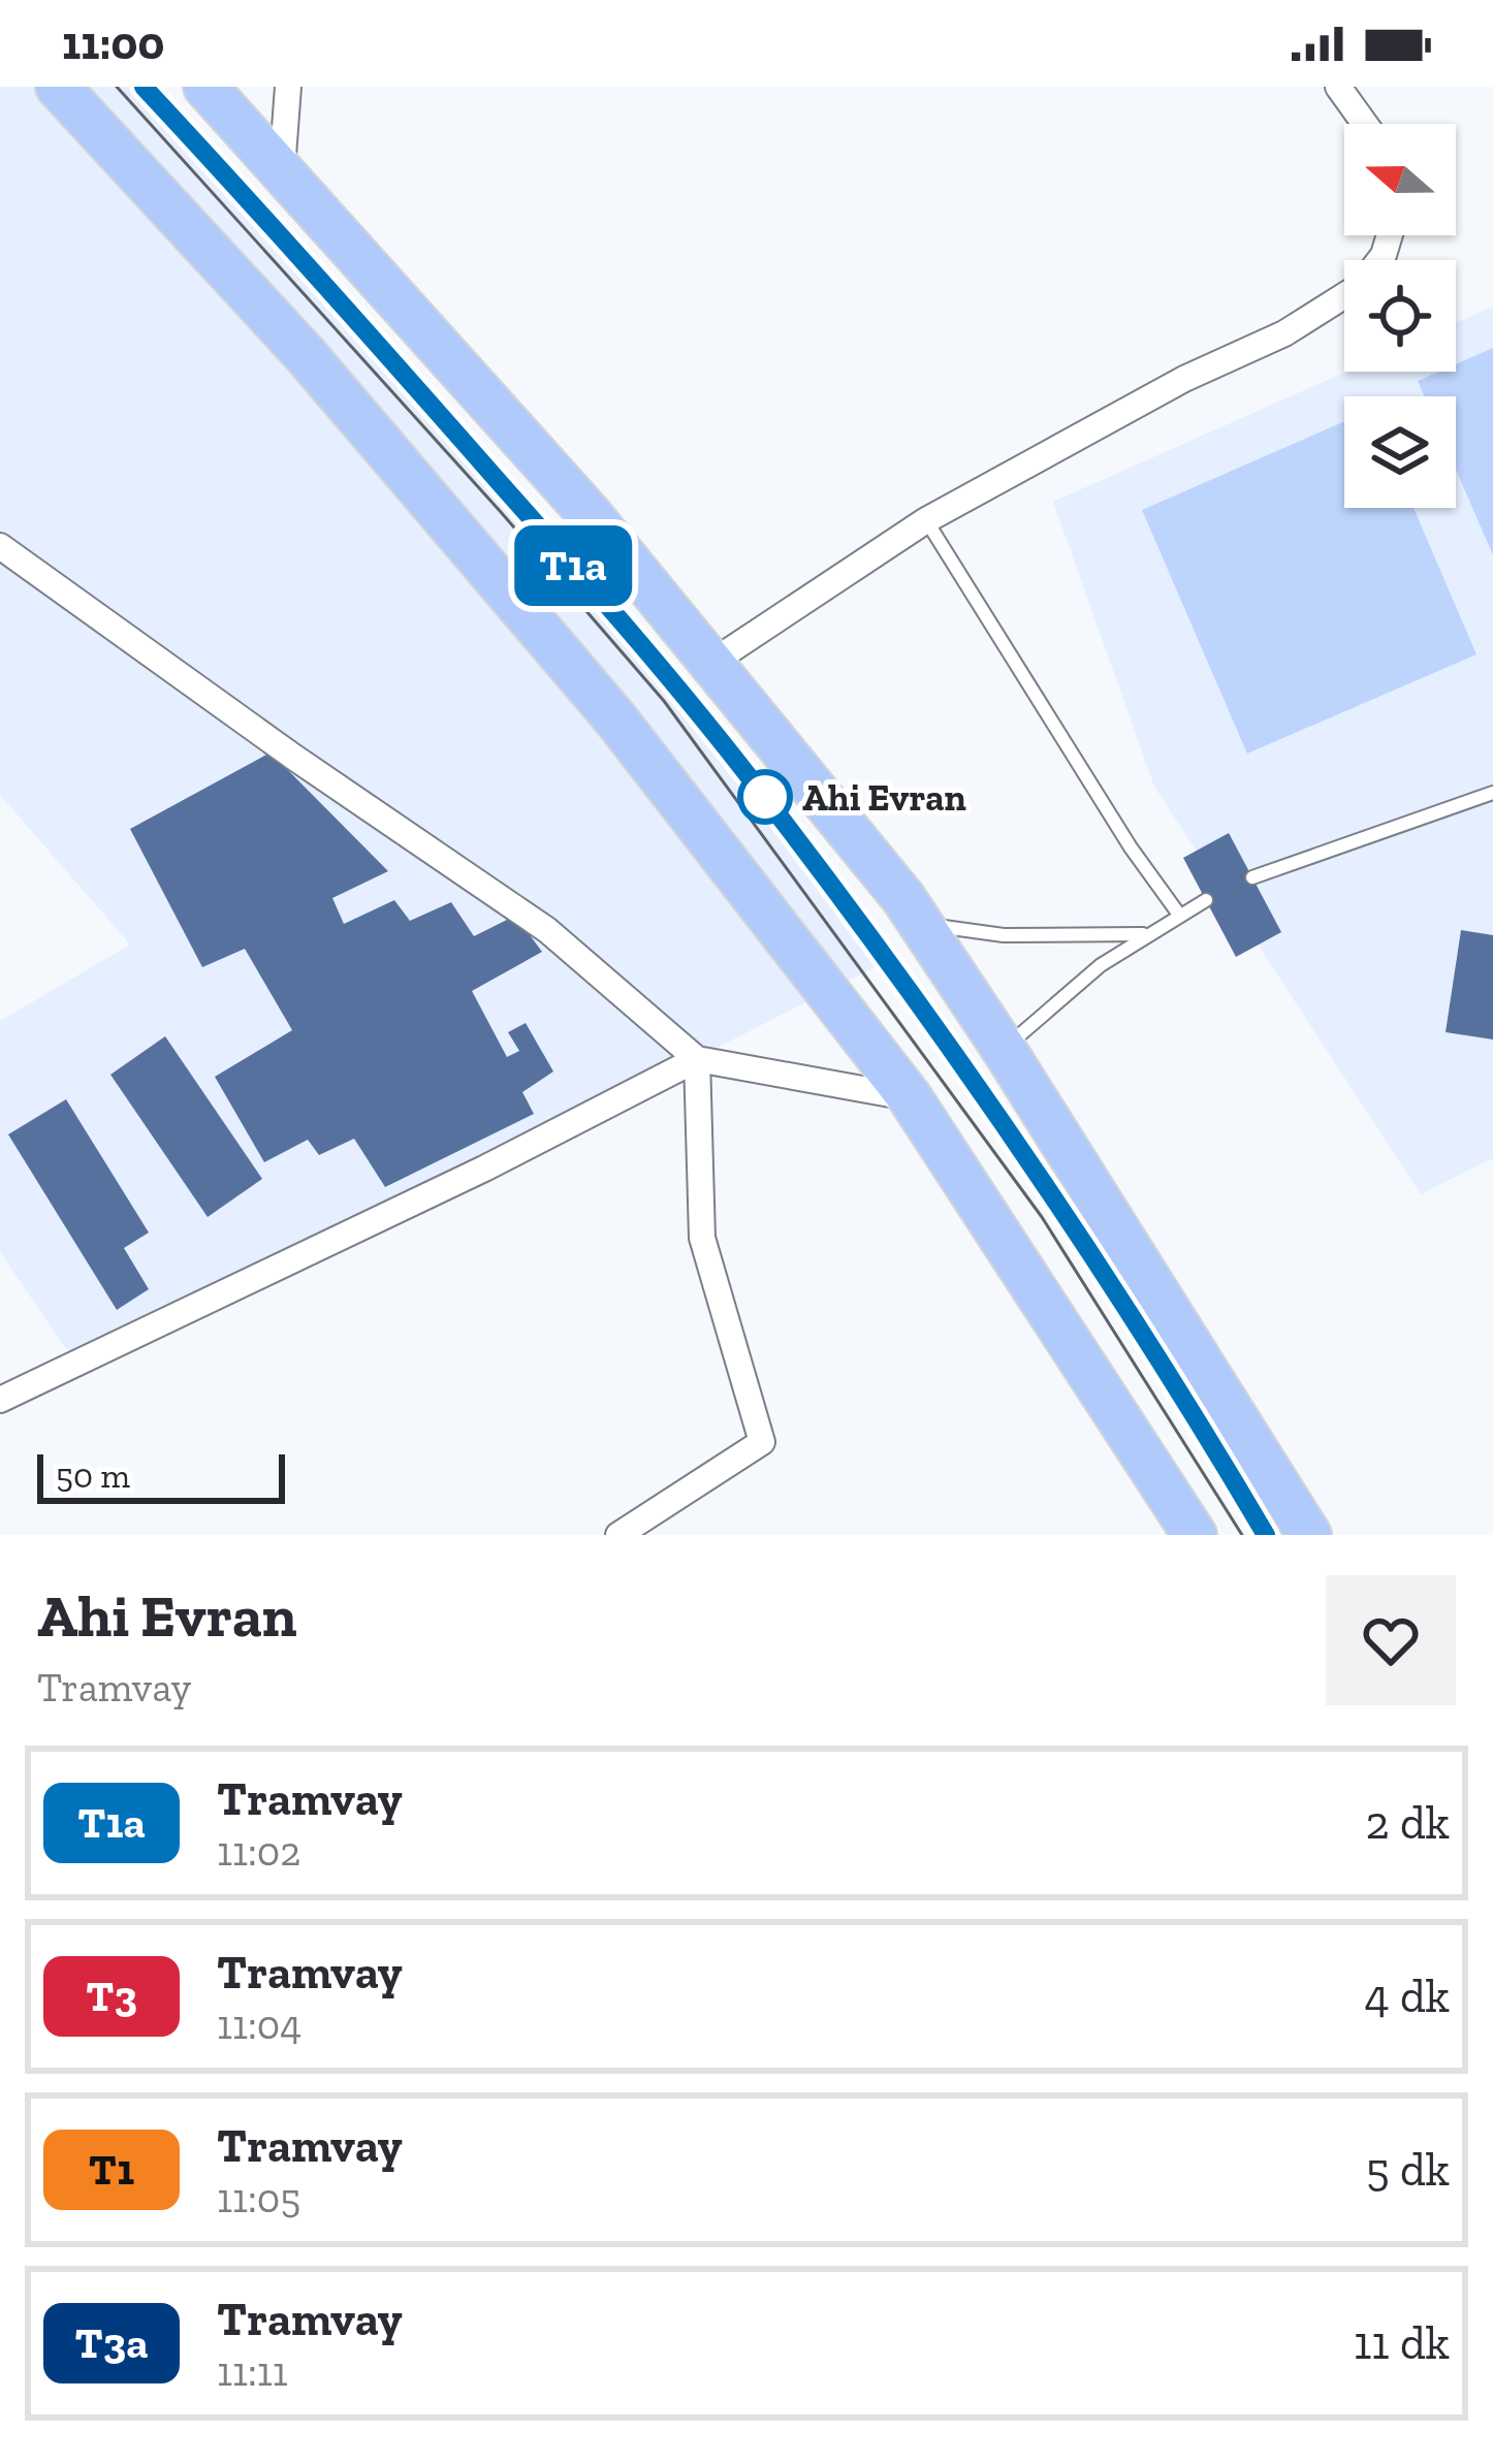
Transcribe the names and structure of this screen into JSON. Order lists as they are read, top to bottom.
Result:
{
  "places": ["Ahi Evran"],
  "lines": ["tram line T1a"],
  "scale_bar": "50 m",
  "north": "left",
  "page": {
    "status": "11:00",
    "on_map": "T1a",
    "scale": "50 m",
    "heading": ["Ahi Evran", "Tramvay"],
    "list": [
      {
        "mark": "T1a",
        "name": "Tramvay",
        "note": "11:02",
        "value": "2 dk"
      },
      {
        "mark": "T3",
        "name": "Tramvay",
        "note": "11:04",
        "value": "4 dk"
      },
      {
        "mark": "T1",
        "name": "Tramvay",
        "note": "11:05",
        "value": "5 dk"
      },
      {
        "mark": "T3a",
        "name": "Tramvay",
        "note": "11:11",
        "value": "11 dk"
      }
    ]
  }
}
